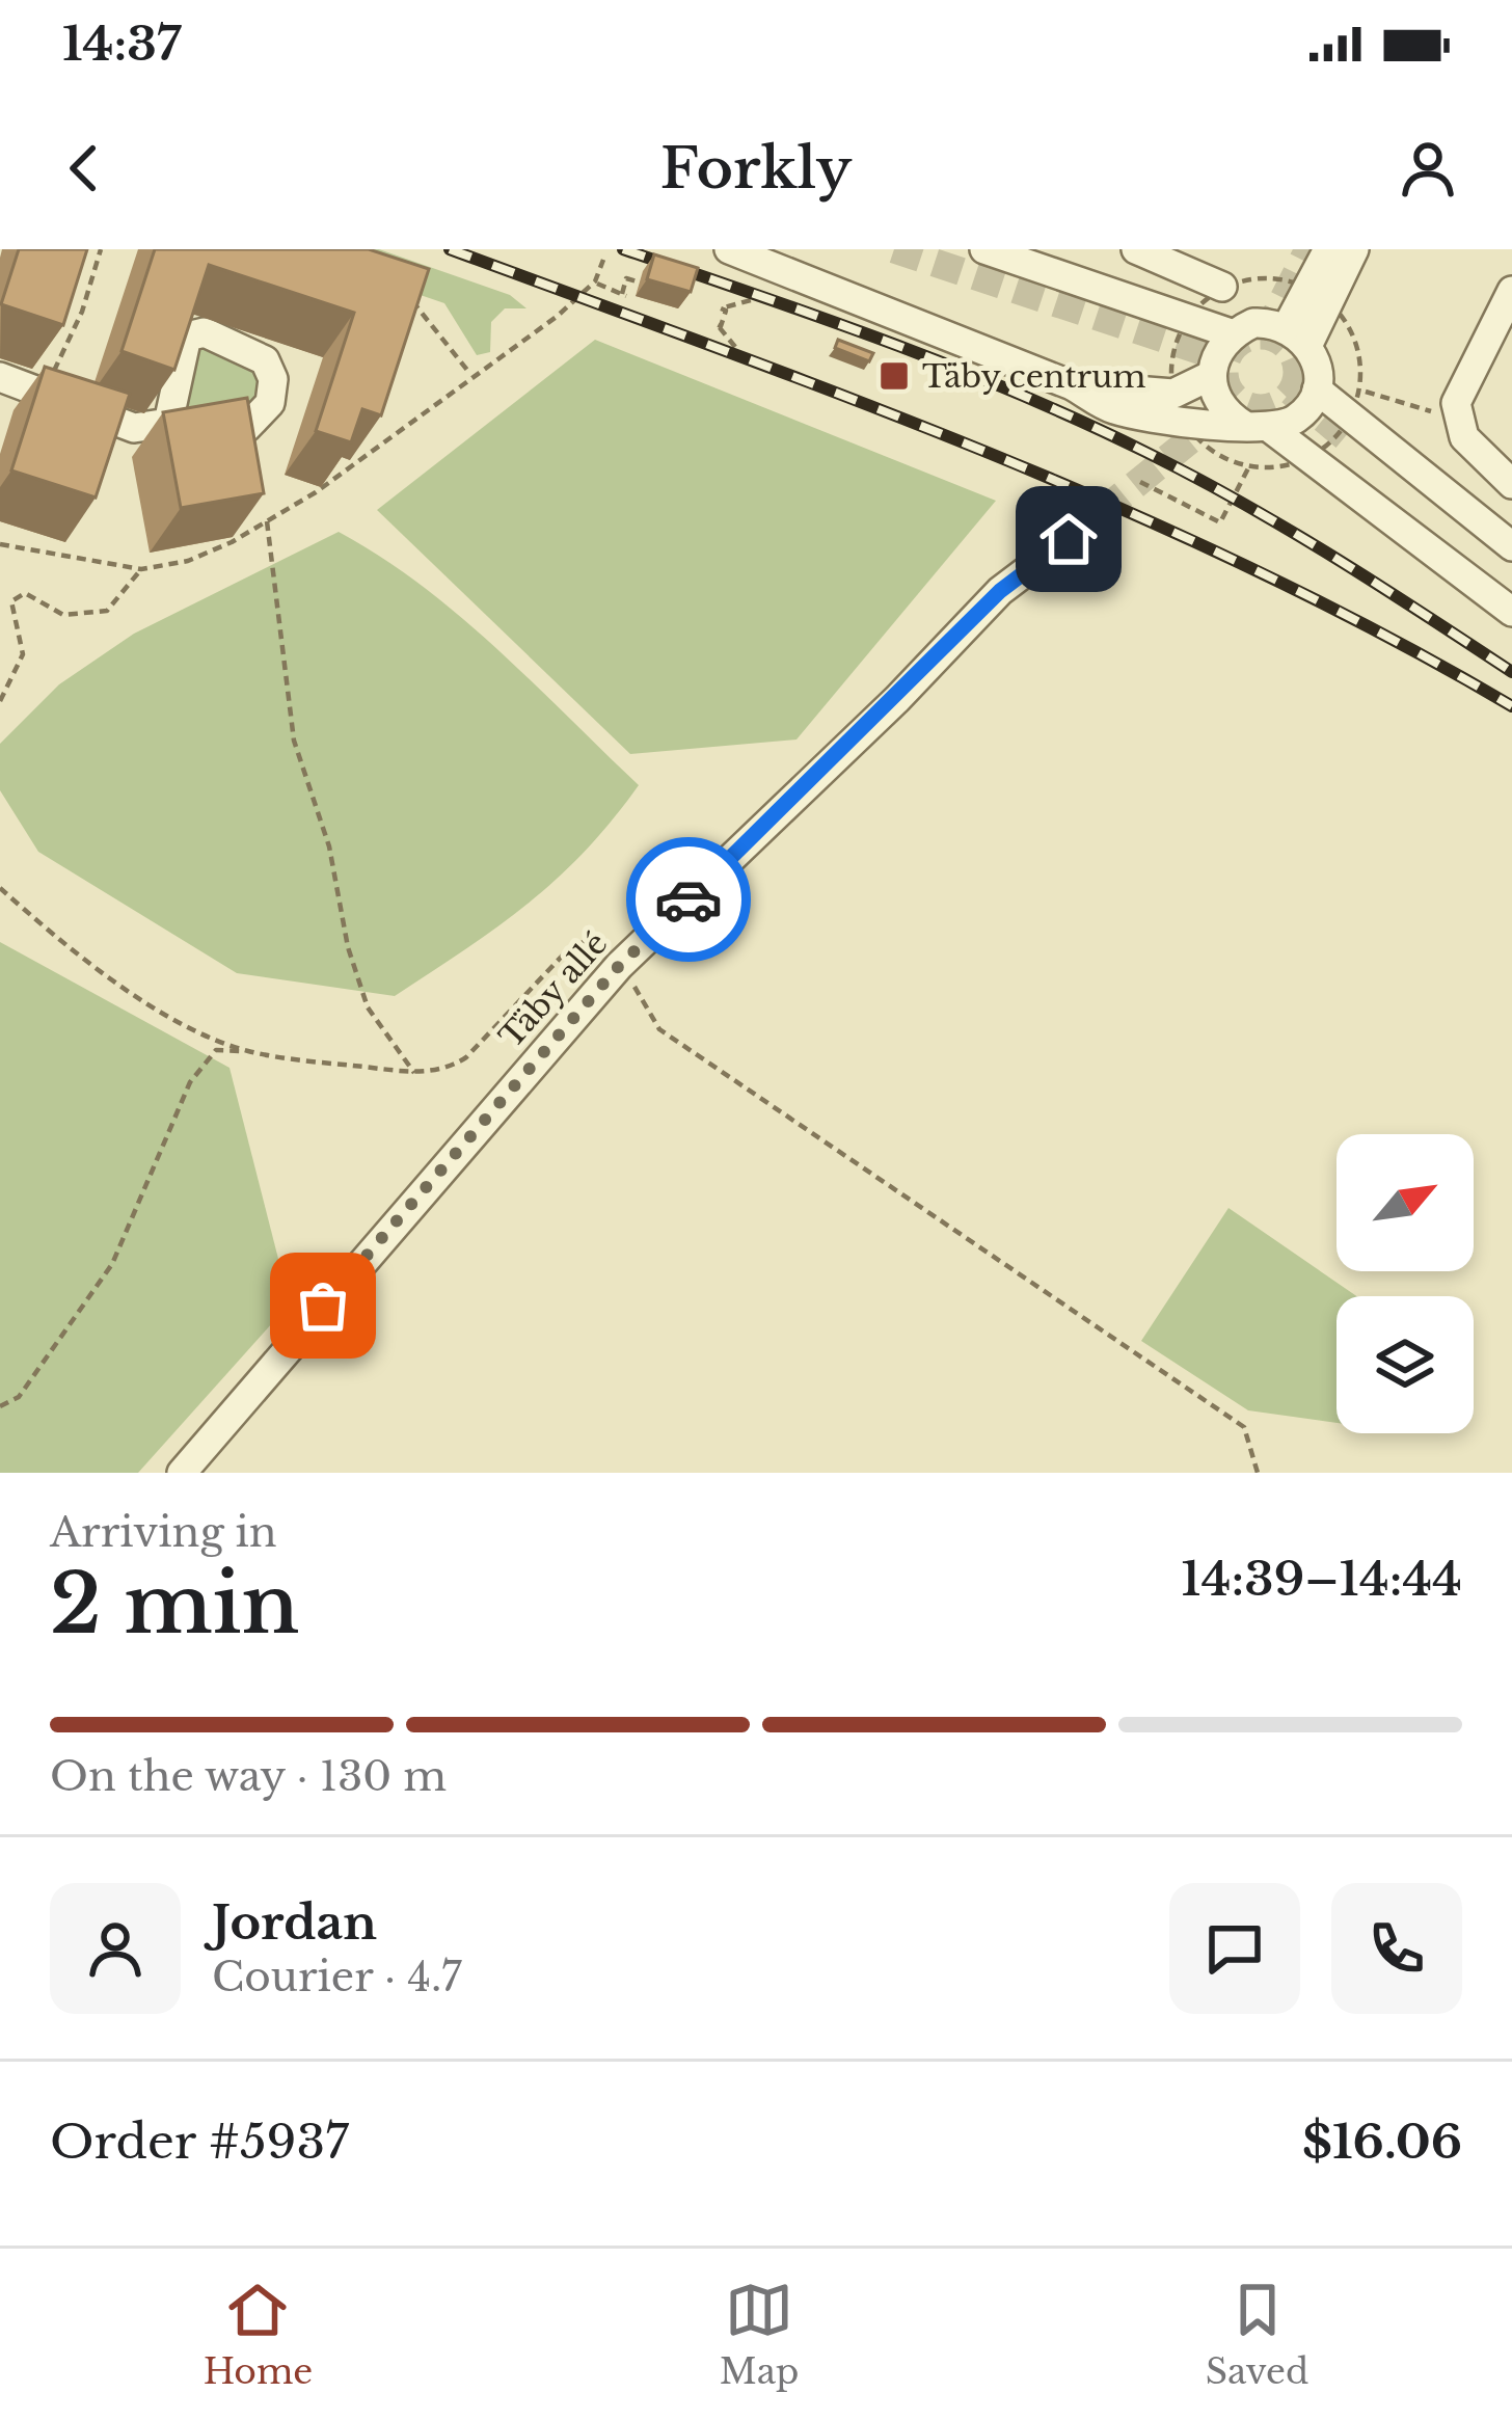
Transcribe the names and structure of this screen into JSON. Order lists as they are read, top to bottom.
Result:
{
  "streets": {
    "street": ["Täby allé"]
  },
  "places": {
    "transit": ["Täby centrum"]
  },
  "north": "top right",
  "page": {
    "status": "14:37",
    "header": "Forkly",
    "heading": ["2 min", "Arriving in", "14:39–14:44"],
    "panel": [
      "Jordan",
      "Courier · 4.7",
      "Order #5937",
      "$16.06"
    ],
    "bar": "On the way · 130 m",
    "tabs": ["Home", "Map", "Saved"]
  }
}
